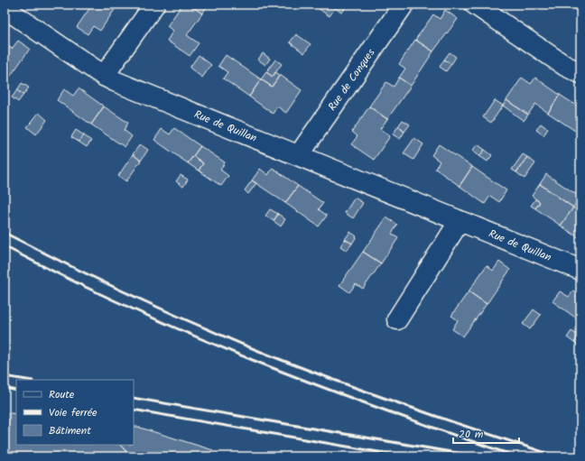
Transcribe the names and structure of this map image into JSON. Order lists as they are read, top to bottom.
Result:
{
  "streets": {
    "street": ["Rue de Conques", "Rue de Quillan"]
  },
  "crossings": [
    ["Rue de Conques", "Rue de Quillan"]
  ],
  "legend": ["Route", "Voie ferrée", "Bâtiment"],
  "scale_bar": "20 m"
}
